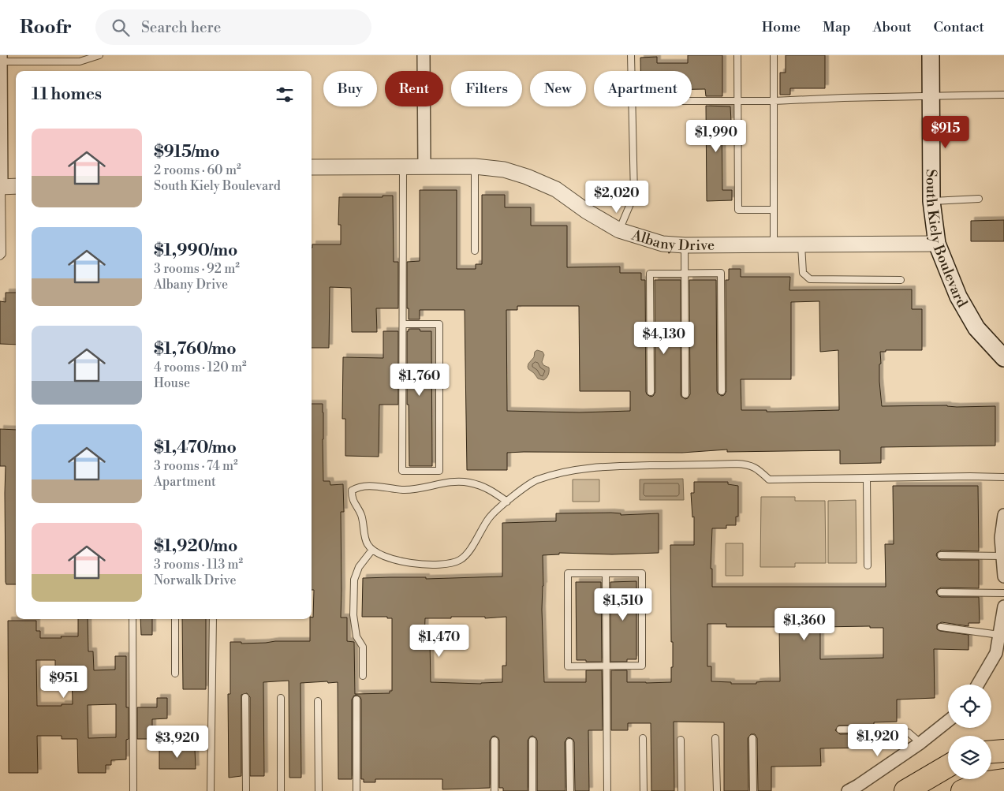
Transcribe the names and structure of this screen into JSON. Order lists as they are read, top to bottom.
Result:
{
  "streets": {
    "main road": ["South Kiely Boulevard"],
    "street": ["Albany Drive"]
  },
  "crossings": [
    ["South Kiely Boulevard", "Albany Drive"]
  ],
  "page": {
    "header": "Roofr",
    "search": "Search here",
    "nav": [
      "Home",
      "Map",
      "About",
      "Contact"
    ],
    "chip": [
      "Buy",
      "Rent",
      "Filters",
      "New",
      "Apartment"
    ],
    "heading": "11 homes",
    "price": [
      "$915",
      "$1,990",
      "$2,020",
      "$4,130",
      "$1,760",
      "$1,510",
      "$1,360",
      "$1,470",
      "$951",
      "$1,920",
      "$3,920"
    ],
    "list": [
      {
        "name": "$915/mo",
        "note": "2 rooms · 60 m² · South Kiely Boulevard"
      },
      {
        "name": "$1,990/mo",
        "note": "3 rooms · 92 m² · Albany Drive"
      },
      {
        "name": "$1,760/mo",
        "note": "4 rooms · 120 m² · House"
      },
      {
        "name": "$1,470/mo",
        "note": "3 rooms · 74 m² · Apartment"
      },
      {
        "name": "$1,920/mo",
        "note": "3 rooms · 113 m² · Norwalk Drive"
      }
    ]
  }
}
